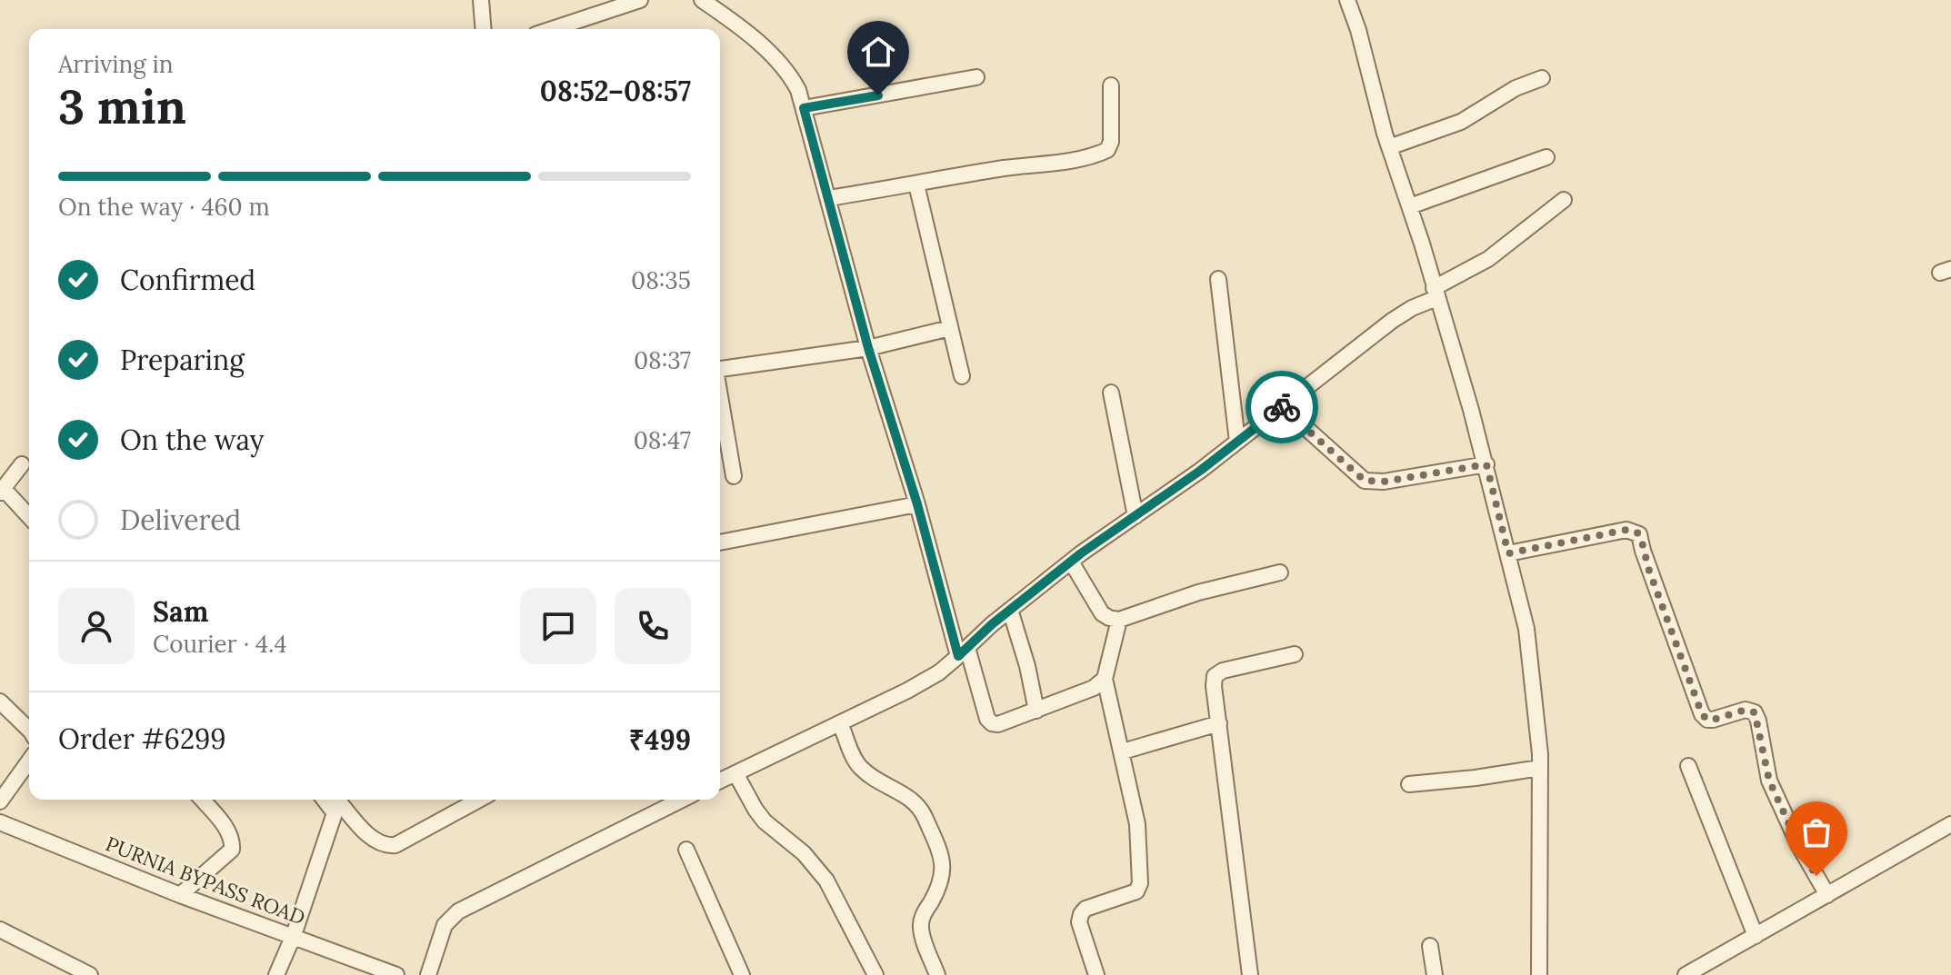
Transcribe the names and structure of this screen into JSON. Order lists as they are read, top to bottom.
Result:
{
  "streets": {
    "street": ["PURNIA BYPASS ROAD"]
  },
  "page": {
    "heading": ["3 min", "Arriving in", "08:52–08:57"],
    "panel": [
      "Sam",
      "Courier · 4.4",
      "Order #6299",
      "₹499"
    ],
    "bar": "On the way · 460 m",
    "list": [
      ["Confirmed", "08:35"],
      ["Preparing", "08:37"],
      ["On the way", "08:47"],
      "Delivered"
    ]
  }
}
